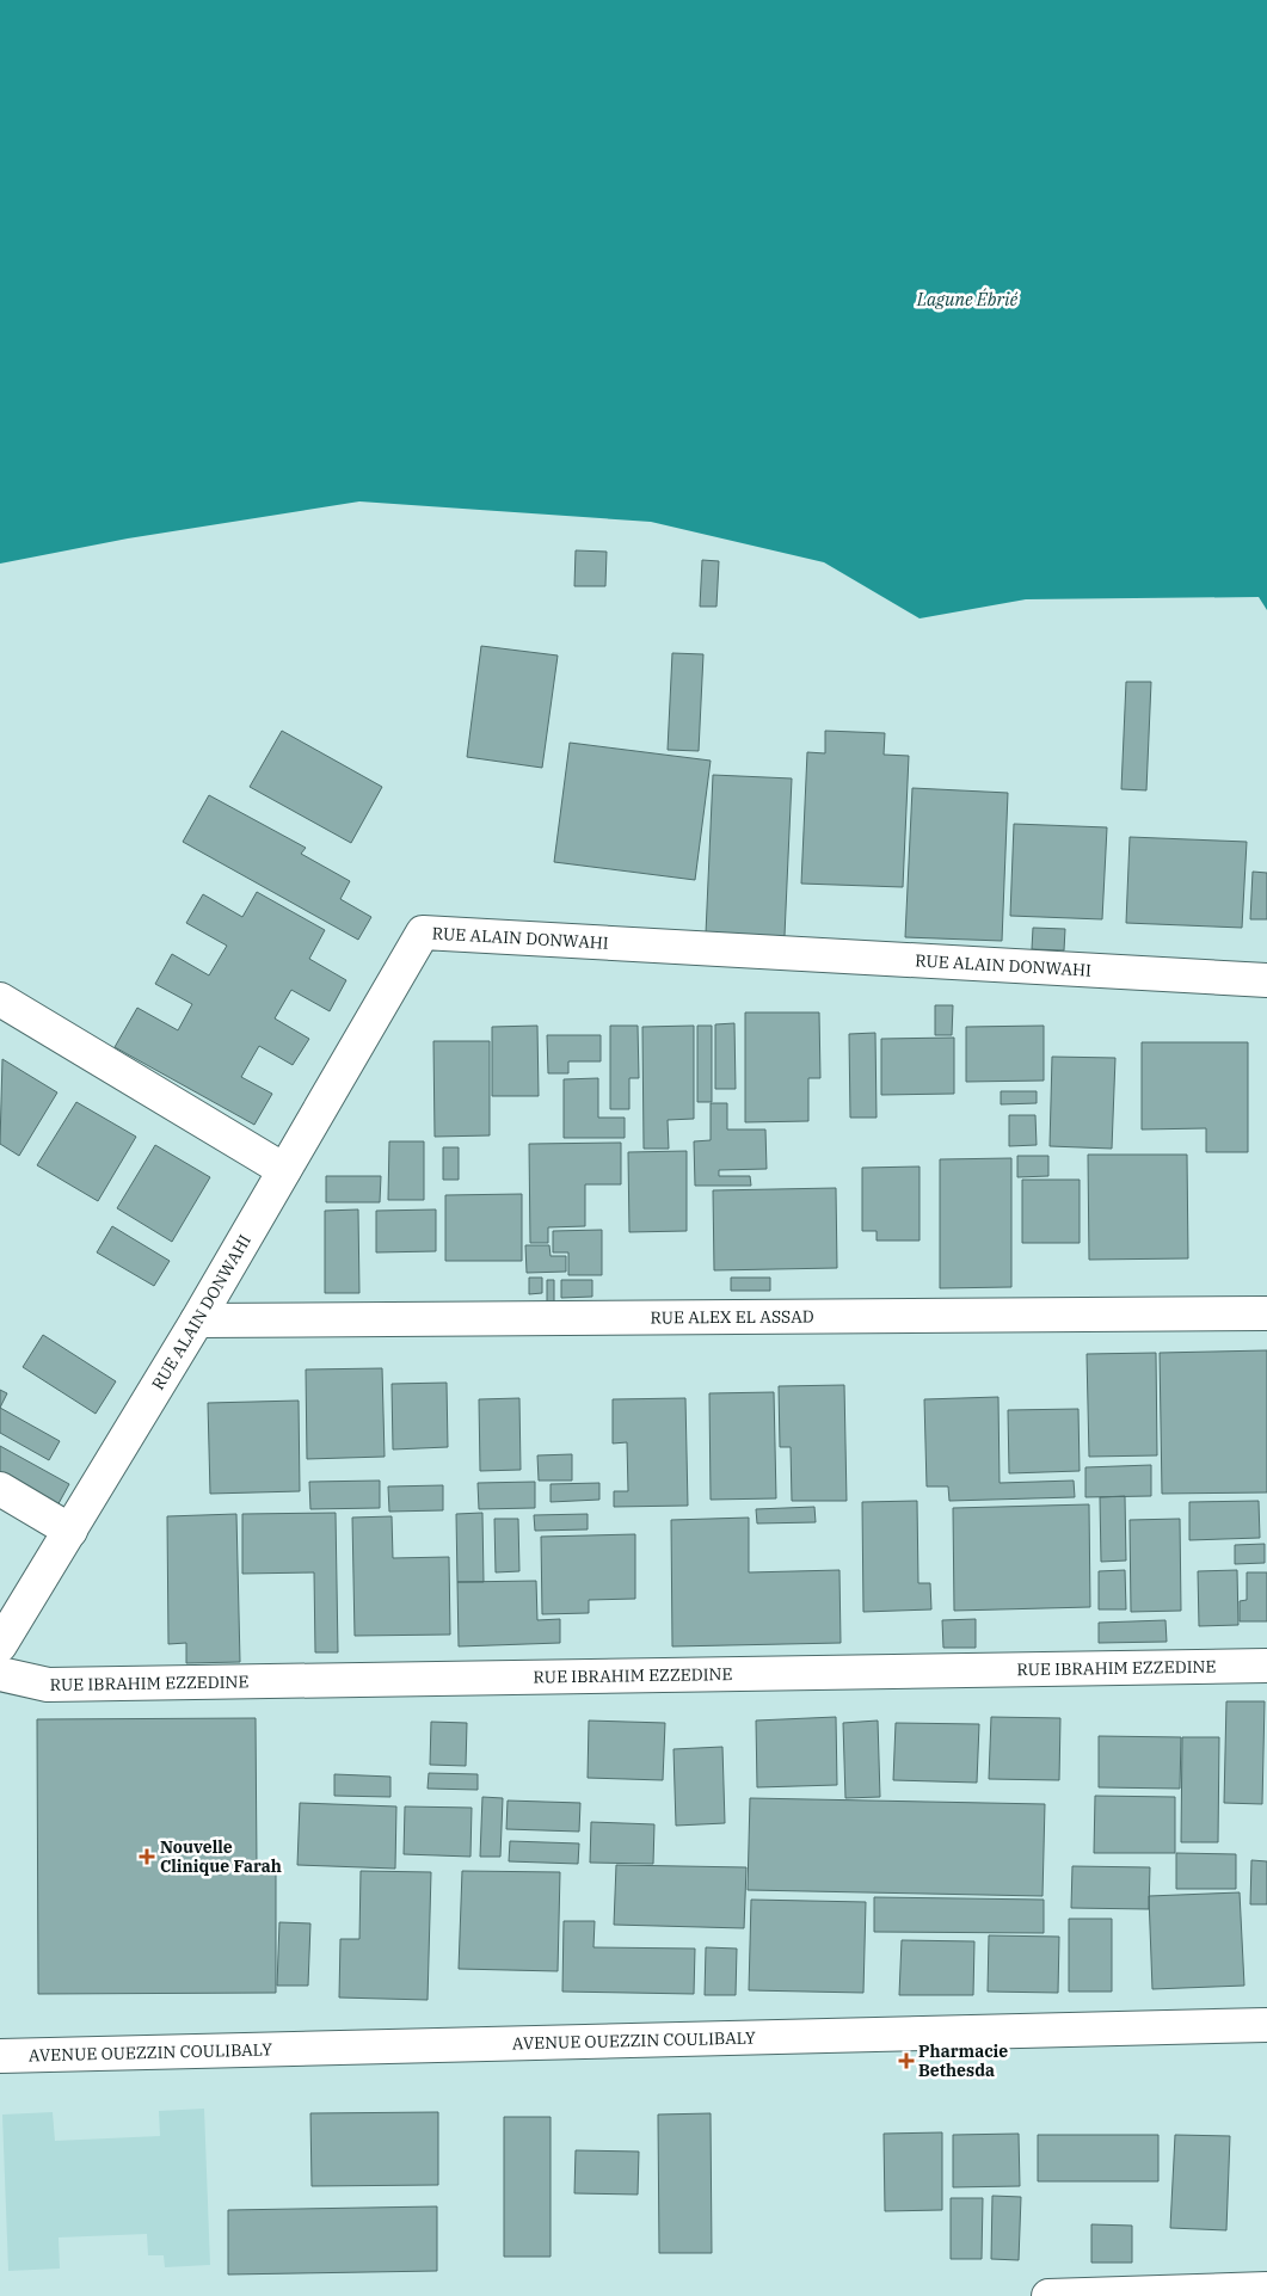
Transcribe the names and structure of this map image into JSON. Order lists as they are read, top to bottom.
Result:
{
  "streets": {
    "street": [
      "RUE ALAIN DONWAHI",
      "RUE ALEX EL ASSAD",
      "RUE IBRAHIM EZZEDINE",
      "AVENUE OUEZZIN COULIBALY"
    ]
  },
  "crossings": [
    ["RUE ALAIN DONWAHI", "RUE ALEX EL ASSAD"]
  ],
  "water": ["Lagune Ébrié"],
  "places": {
    "health": ["Nouvelle Clinique Farah", "Pharmacie Bethesda"]
  }
}
